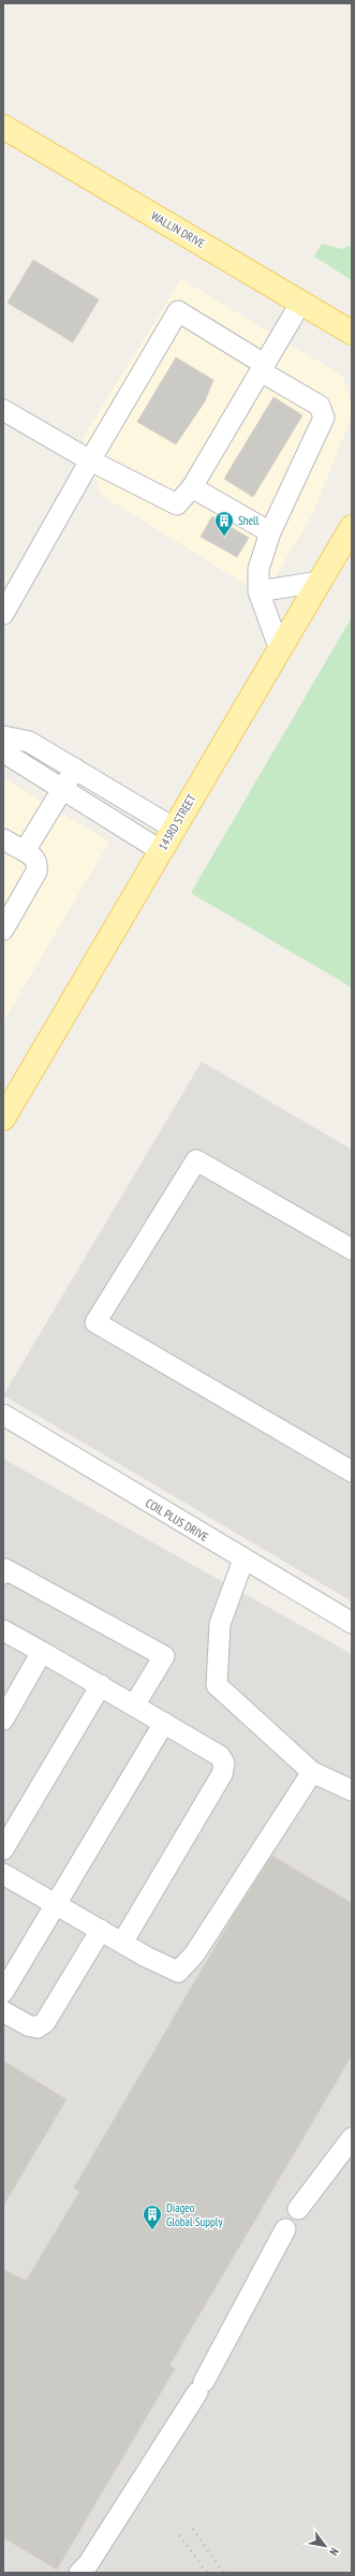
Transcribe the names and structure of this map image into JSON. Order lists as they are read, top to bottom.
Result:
{
  "streets": {
    "main road": ["WALLIN DRIVE", "143RD STREET"],
    "street": ["COIL PLUS DRIVE"]
  },
  "places": {
    "building": ["Shell", "Diageo Global Supply"]
  },
  "north": "bottom right"
}
